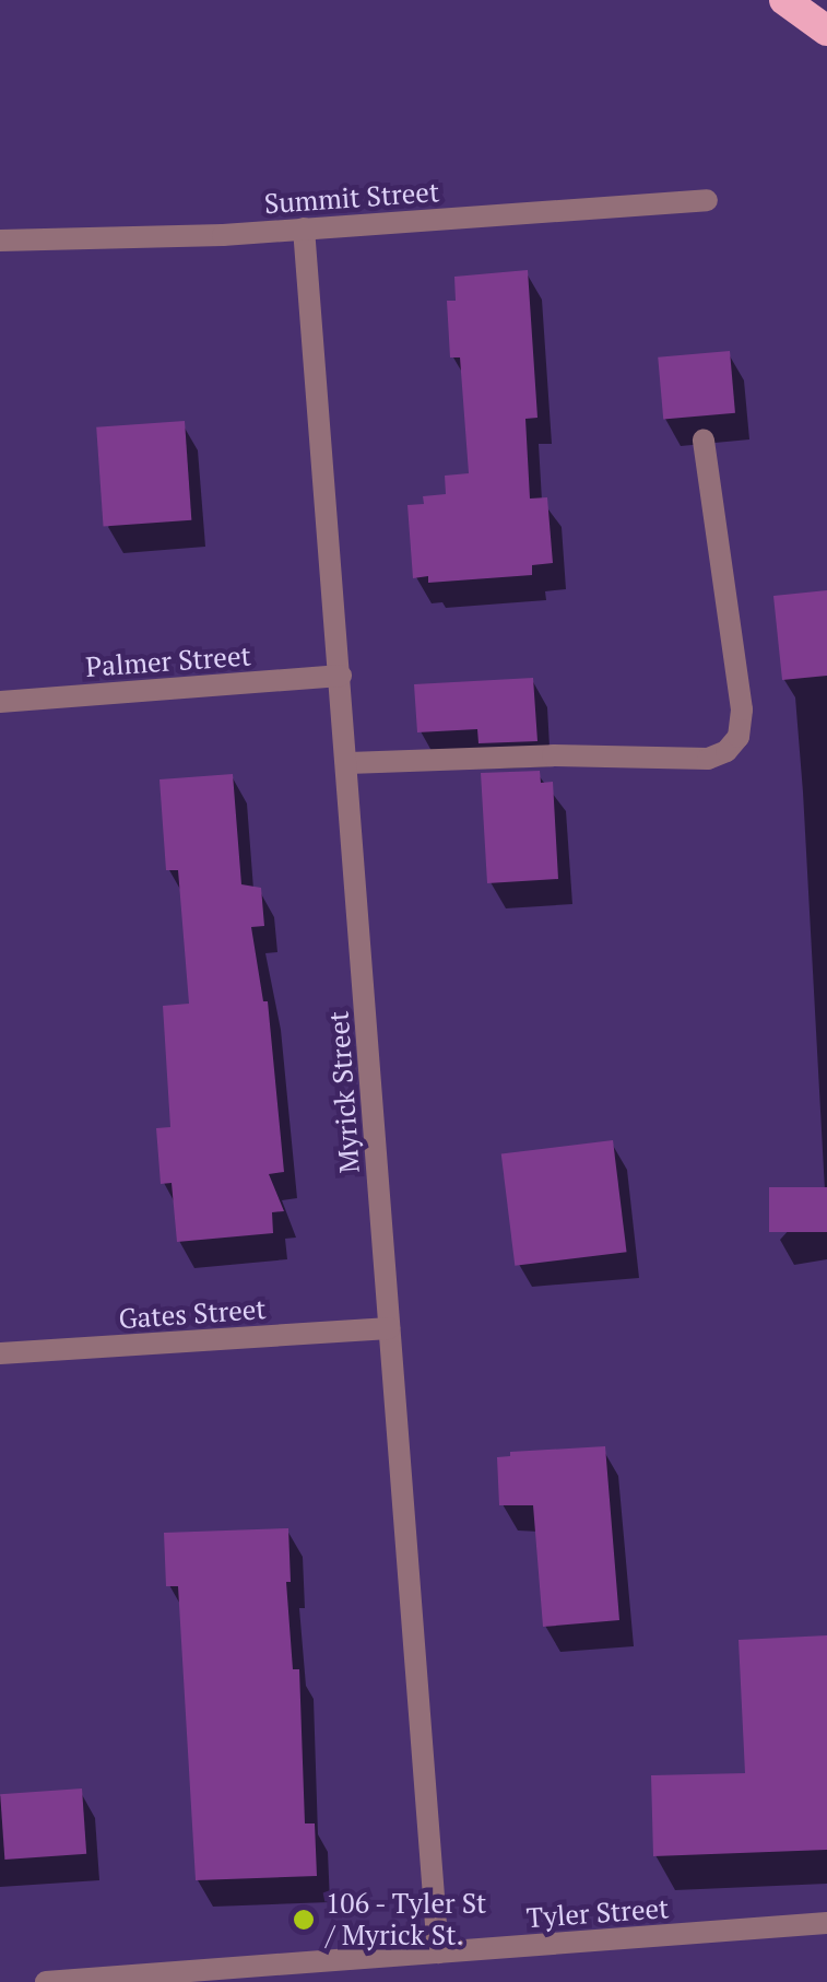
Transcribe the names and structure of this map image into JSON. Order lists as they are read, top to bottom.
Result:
{
  "streets": {
    "street": [
      "Summit Street",
      "Palmer Street",
      "Myrick Street",
      "Gates Street",
      "Tyler Street"
    ]
  },
  "crossings": [
    ["Summit Street", "Myrick Street"],
    ["Palmer Street", "Myrick Street"],
    ["Myrick Street", "Gates Street"],
    ["Myrick Street", "Tyler Street"]
  ],
  "places": ["106 - Tyler St / Myrick St."]
}
